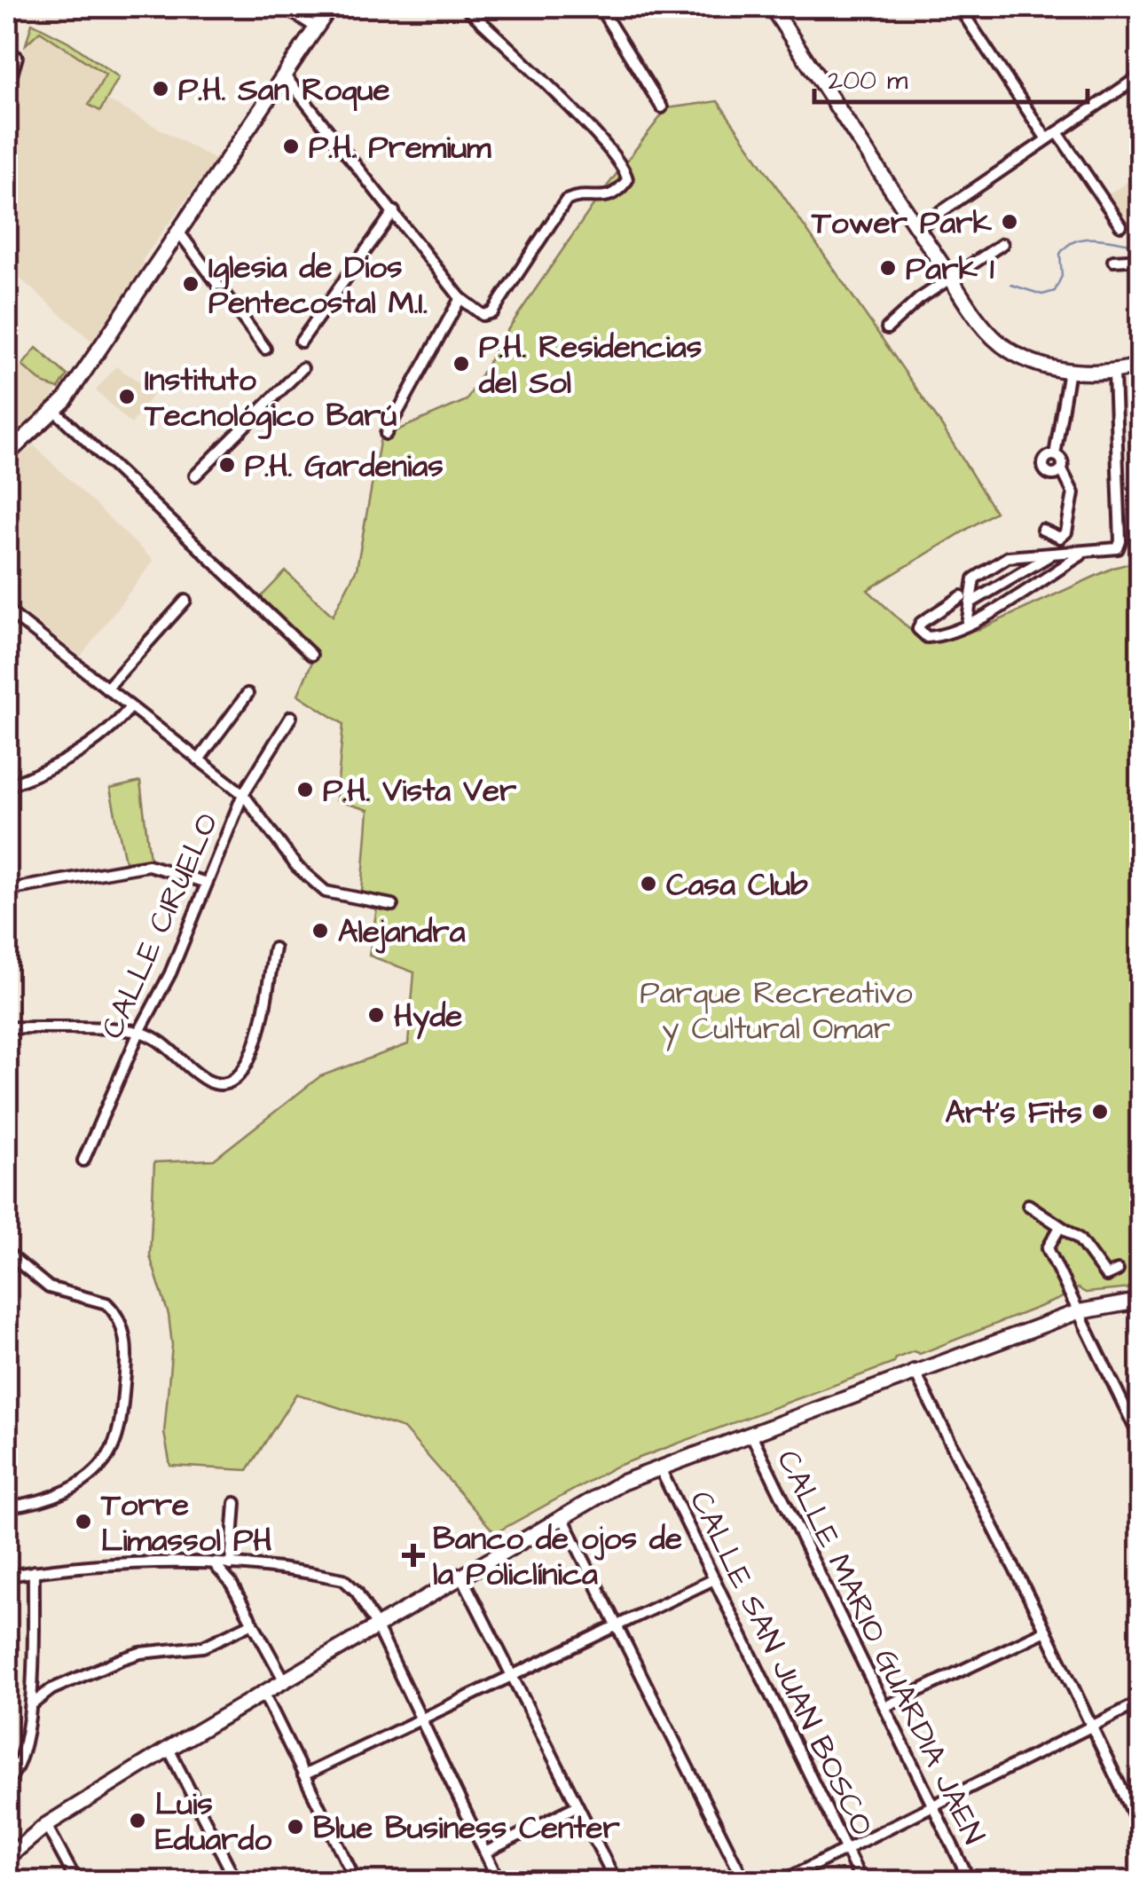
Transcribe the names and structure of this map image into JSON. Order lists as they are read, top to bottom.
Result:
{
  "streets": {
    "street": ["CALLE CIRUELO", "CALLE MARIO GUARDIA JAEN", "CALLE SAN JUAN BOSCO"]
  },
  "parks": ["Parque Recreativo y Cultural Omar"],
  "places": {
    "other": [
      "P.H. San Roque",
      "P.H. Premium",
      "Tower Park",
      "Park 1",
      "Iglesia de Dios Pentecostal M.I.",
      "P.H. Residencias del Sol",
      "Instituto Tecnológico Barú",
      "P.H. Gardenias",
      "P.H. Vista Ver",
      "Casa Club",
      "Alejandra",
      "Hyde",
      "Art's Fits",
      "Torre Limassol PH",
      "Luis Eduardo",
      "Blue Business Center"
    ],
    "health": ["Banco de ojos de la Policlínica"]
  },
  "scale_bar": "200 m"
}
